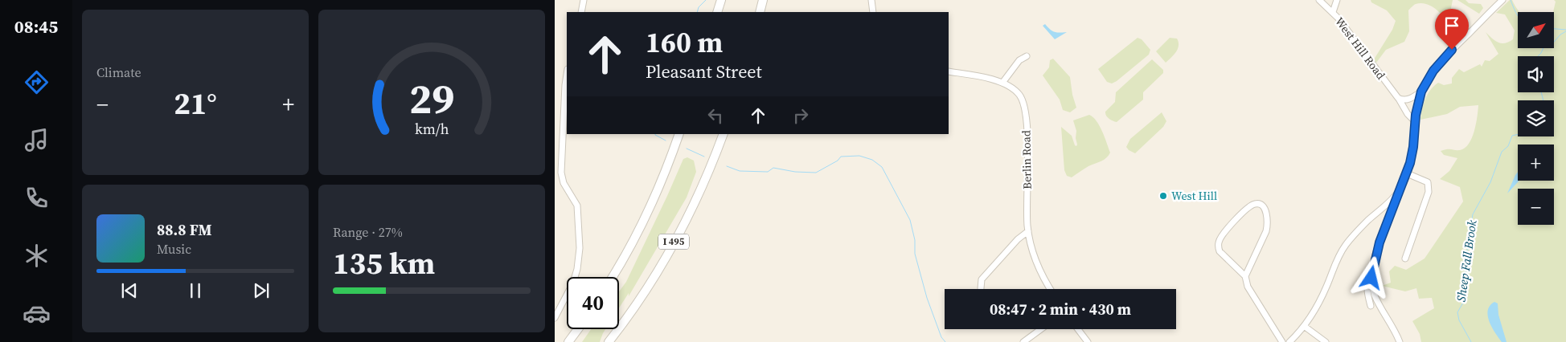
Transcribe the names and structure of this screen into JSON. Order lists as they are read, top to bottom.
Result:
{
  "streets": {
    "highway": ["I 495"],
    "street": ["West Hill Road", "Berlin Road"]
  },
  "water": ["Sheep Fall Brook"],
  "places": ["West Hill"],
  "north": "top right",
  "page": {
    "tabs": "08:45",
    "tile": [
      "Climate",
      ["Range · 27%", "135 km"]
    ],
    "map_buttons": ["+", "−"],
    "turn": ["160 m", "Pleasant Street"],
    "heat": ["−", "21°", "+"],
    "song": ["88.8 FM", "Music"],
    "limit": "40",
    "trip": "08:47 · 2 min · 430 m",
    "gauge": ["29", "km/h"]
  }
}
